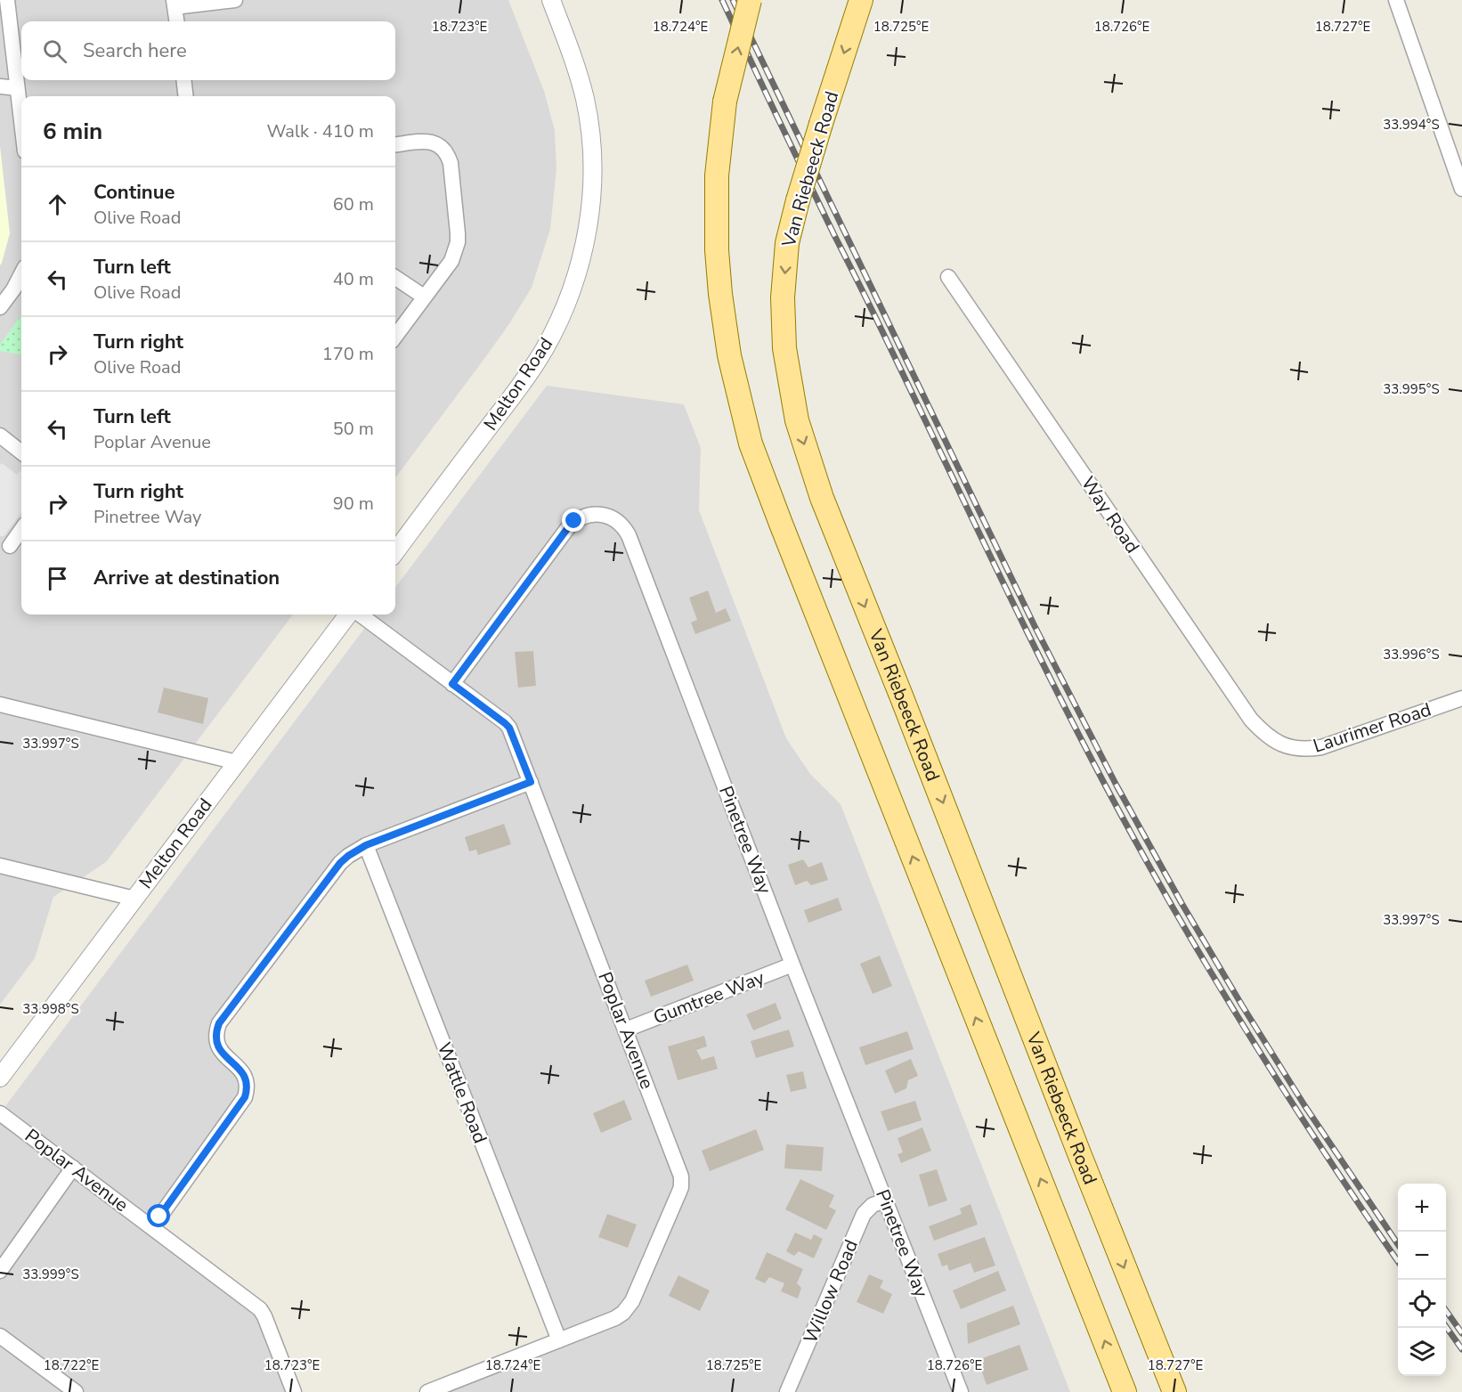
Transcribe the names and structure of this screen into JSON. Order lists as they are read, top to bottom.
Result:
{
  "streets": {
    "main road": ["Van Riebeeck Road"],
    "street": [
      "Melton Road",
      "Way Road",
      "Laurimer Road",
      "Pinetree Way",
      "Gumtree Way",
      "Poplar Avenue",
      "Wattle Road",
      "Willow Road"
    ]
  },
  "crossings": [
    ["Way Road", "Laurimer Road"],
    ["Pinetree Way", "Gumtree Way"],
    ["Pinetree Way", "Poplar Avenue"],
    ["Pinetree Way", "Willow Road"],
    ["Gumtree Way", "Poplar Avenue"],
    ["Poplar Avenue", "Wattle Road"]
  ],
  "page": {
    "search": "Search here",
    "heading": ["6 min", "Walk · 410 m"],
    "list": [
      ["Continue", "Olive Road", "60 m"],
      ["Turn left", "Olive Road", "40 m"],
      ["Turn right", "Olive Road", "170 m"],
      ["Turn left", "Poplar Avenue", "50 m"],
      ["Turn right", "Pinetree Way", "90 m"],
      "Arrive at destination"
    ],
    "map_buttons": ["+", "−"]
  },
  "coordinates": [
    "18.723°E",
    "18.724°E",
    "18.725°E",
    "18.726°E",
    "18.727°E",
    "33.994°S",
    "33.995°S",
    "33.996°S",
    "33.997°S",
    "33.998°S",
    "33.999°S",
    "18.722°E"
  ]
}
